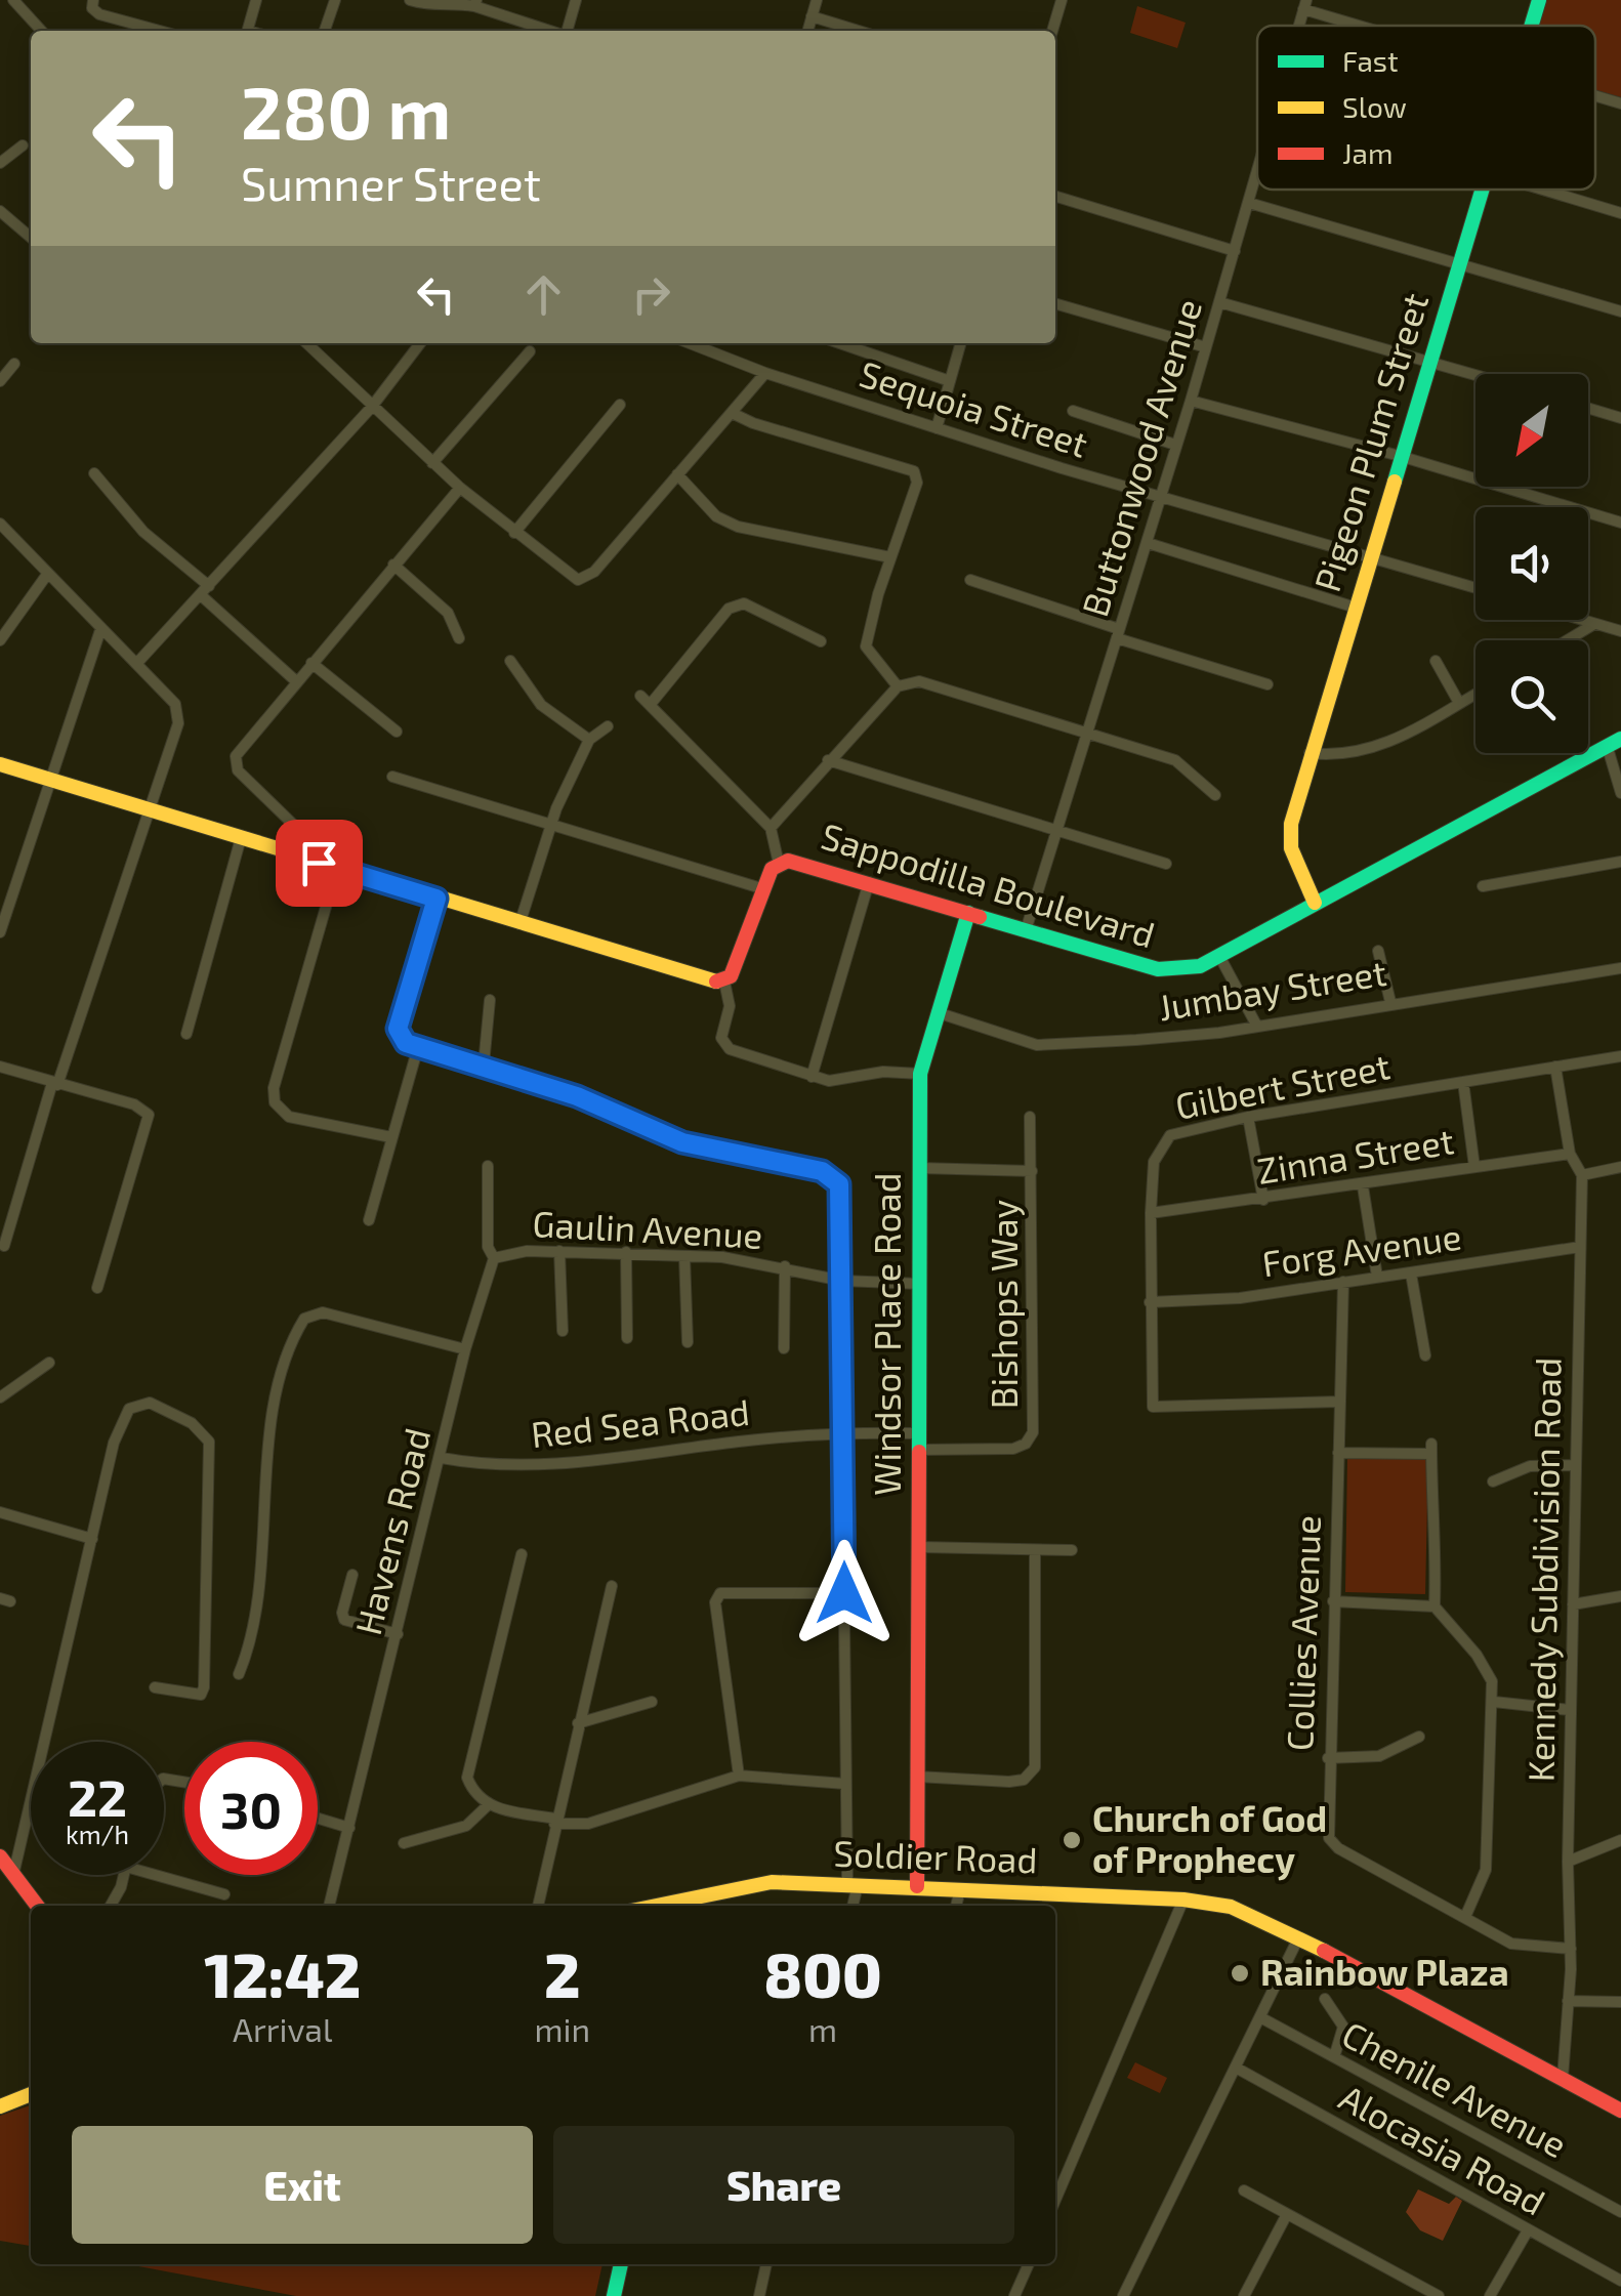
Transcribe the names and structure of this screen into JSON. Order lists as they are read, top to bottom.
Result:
{
  "streets": {
    "street": [
      "Sequoia Street",
      "Pigeon Plum Street",
      "Buttonwood Avenue",
      "Sappodilla Boulevard",
      "Jumbay Street",
      "Gilbert Street",
      "Zinna Street",
      "Gaulin Avenue",
      "Forg Avenue",
      "Bishops Way",
      "Windsor Place Road",
      "Red Sea Road",
      "Havens Road",
      "Kennedy Subdivision Road",
      "Collies Avenue",
      "Soldier Road",
      "Chenile Avenue",
      "Alocasia Road"
    ]
  },
  "crossings": [
    ["Sequoia Street", "Pigeon Plum Street"],
    ["Sequoia Street", "Buttonwood Avenue"],
    ["Pigeon Plum Street", "Sappodilla Boulevard"],
    ["Buttonwood Avenue", "Sappodilla Boulevard"],
    ["Sappodilla Boulevard", "Windsor Place Road"],
    ["Jumbay Street", "Windsor Place Road"],
    ["Gilbert Street", "Zinna Street"],
    ["Gilbert Street", "Forg Avenue"],
    ["Gilbert Street", "Collies Avenue"],
    ["Gaulin Avenue", "Windsor Place Road"],
    ["Gaulin Avenue", "Havens Road"],
    ["Forg Avenue", "Kennedy Subdivision Road"],
    ["Forg Avenue", "Collies Avenue"],
    ["Bishops Way", "Windsor Place Road"],
    ["Bishops Way", "Red Sea Road"],
    ["Windsor Place Road", "Red Sea Road"],
    ["Windsor Place Road", "Soldier Road"],
    ["Red Sea Road", "Havens Road"],
    ["Kennedy Subdivision Road", "Collies Avenue"],
    ["Kennedy Subdivision Road", "Soldier Road"]
  ],
  "places": ["Church of God of Prophecy", "Rainbow Plaza"],
  "legend": ["Fast", "Slow", "Jam"],
  "north": "bottom left",
  "page": {
    "turn": ["280 m", "Sumner Street"],
    "speed": "22 km/h",
    "limit": "30",
    "eta": [
      "12:42",
      "Arrival",
      "2",
      "min",
      "800",
      "m"
    ],
    "buttons": ["Exit", "Share"]
  }
}
